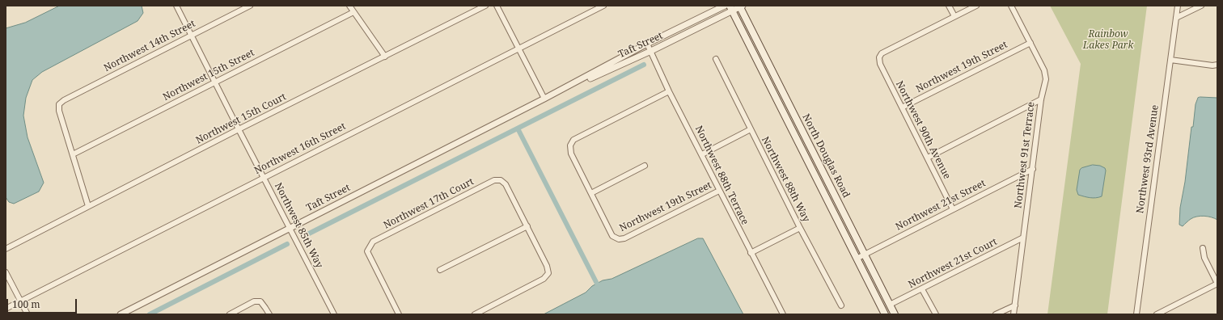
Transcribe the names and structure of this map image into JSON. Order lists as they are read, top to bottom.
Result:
{
  "streets": {
    "main road": ["North Douglas Road"],
    "street": [
      "Taft Street",
      "Northwest 14th Street",
      "Northwest 19th Street",
      "Northwest 15th Street",
      "Northwest 15th Court",
      "Northwest 90th Avenue",
      "Northwest 16th Street",
      "Northwest 91st Terrace",
      "Northwest 93rd Avenue",
      "Northwest 88th Terrace",
      "Northwest 88th Way",
      "Northwest 17th Court",
      "Northwest 21st Street",
      "Northwest 85th Way",
      "Northwest 21st Court"
    ]
  },
  "crossings": [
    ["Taft Street", "North Douglas Road"],
    ["Taft Street", "Northwest 88th Terrace"],
    ["Taft Street", "Northwest 85th Way"],
    ["Northwest 14th Street", "Northwest 15th Street"],
    ["Northwest 14th Street", "Northwest 85th Way"],
    ["Northwest 19th Street", "Northwest 90th Avenue"],
    ["Northwest 19th Street", "Northwest 91st Terrace"],
    ["Northwest 19th Street", "Northwest 88th Terrace"],
    ["Northwest 15th Street", "Northwest 85th Way"],
    ["Northwest 15th Court", "Northwest 85th Way"],
    ["Northwest 90th Avenue", "Northwest 21st Street"],
    ["Northwest 16th Street", "Northwest 85th Way"],
    ["Northwest 91st Terrace", "Northwest 21st Street"],
    ["Northwest 91st Terrace", "Northwest 21st Court"],
    ["North Douglas Road", "Northwest 21st Street"],
    ["North Douglas Road", "Northwest 21st Court"]
  ],
  "parks": ["Rainbow Lakes Park"],
  "scale_bar": "100 m"
}
